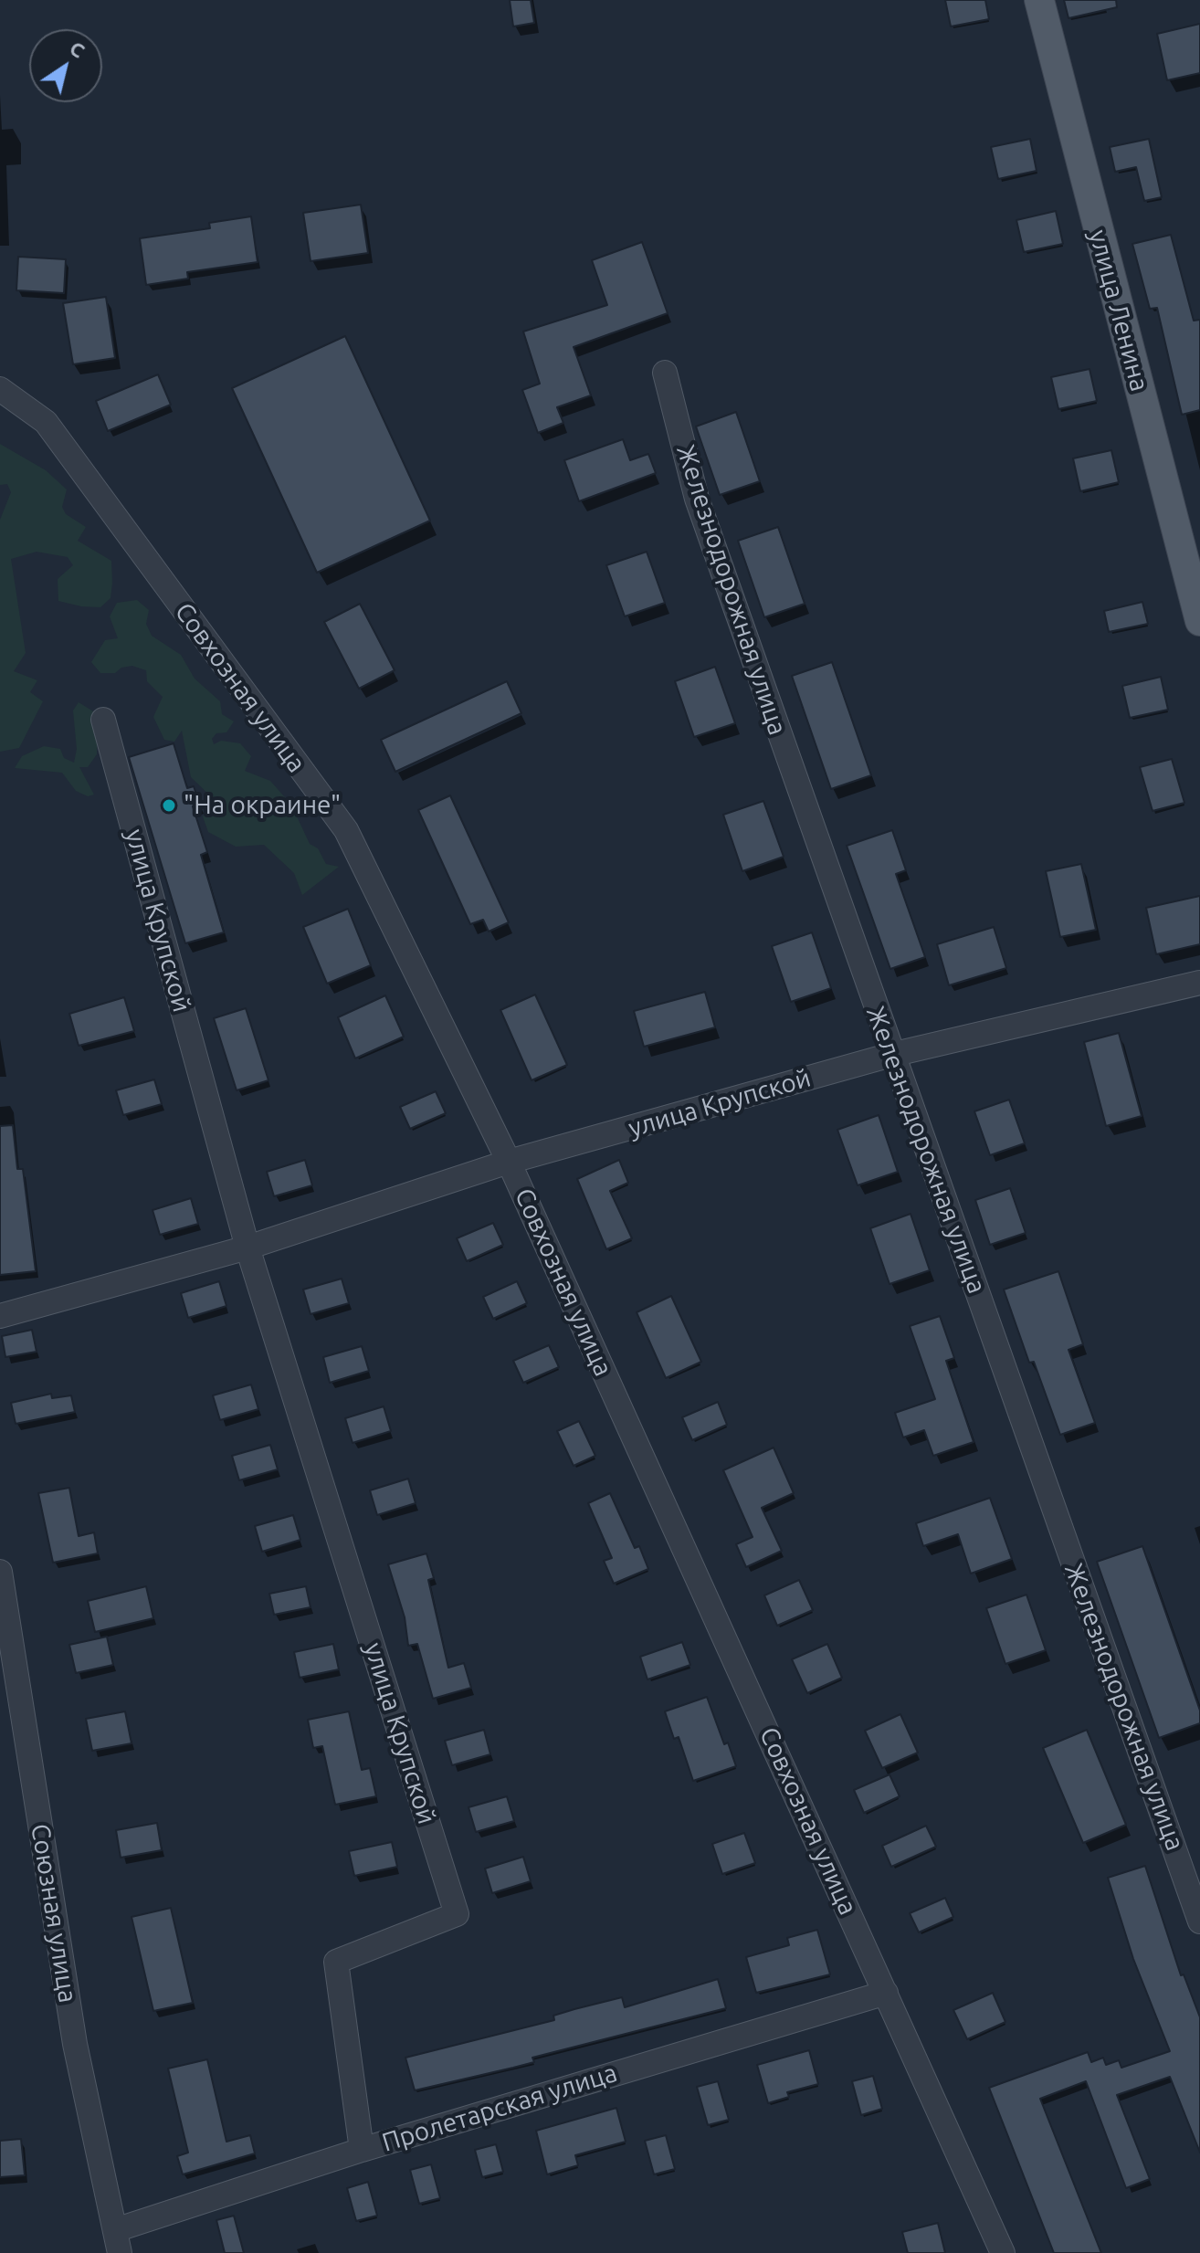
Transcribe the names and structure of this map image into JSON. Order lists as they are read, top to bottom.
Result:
{
  "streets": {
    "main road": ["улица Ленина"],
    "street": [
      "Железнодорожная улица",
      "Совхозная улица",
      "улица Крупской",
      "Союзная улица",
      "Пролетарская улица"
    ]
  },
  "crossings": [
    ["Железнодорожная улица", "улица Крупской"],
    ["Совхозная улица", "улица Крупской"],
    ["Совхозная улица", "Пролетарская улица"],
    ["улица Крупской", "Пролетарская улица"],
    ["Союзная улица", "Пролетарская улица"]
  ],
  "places": ["\"На окраине\""],
  "north": "top right"
}
